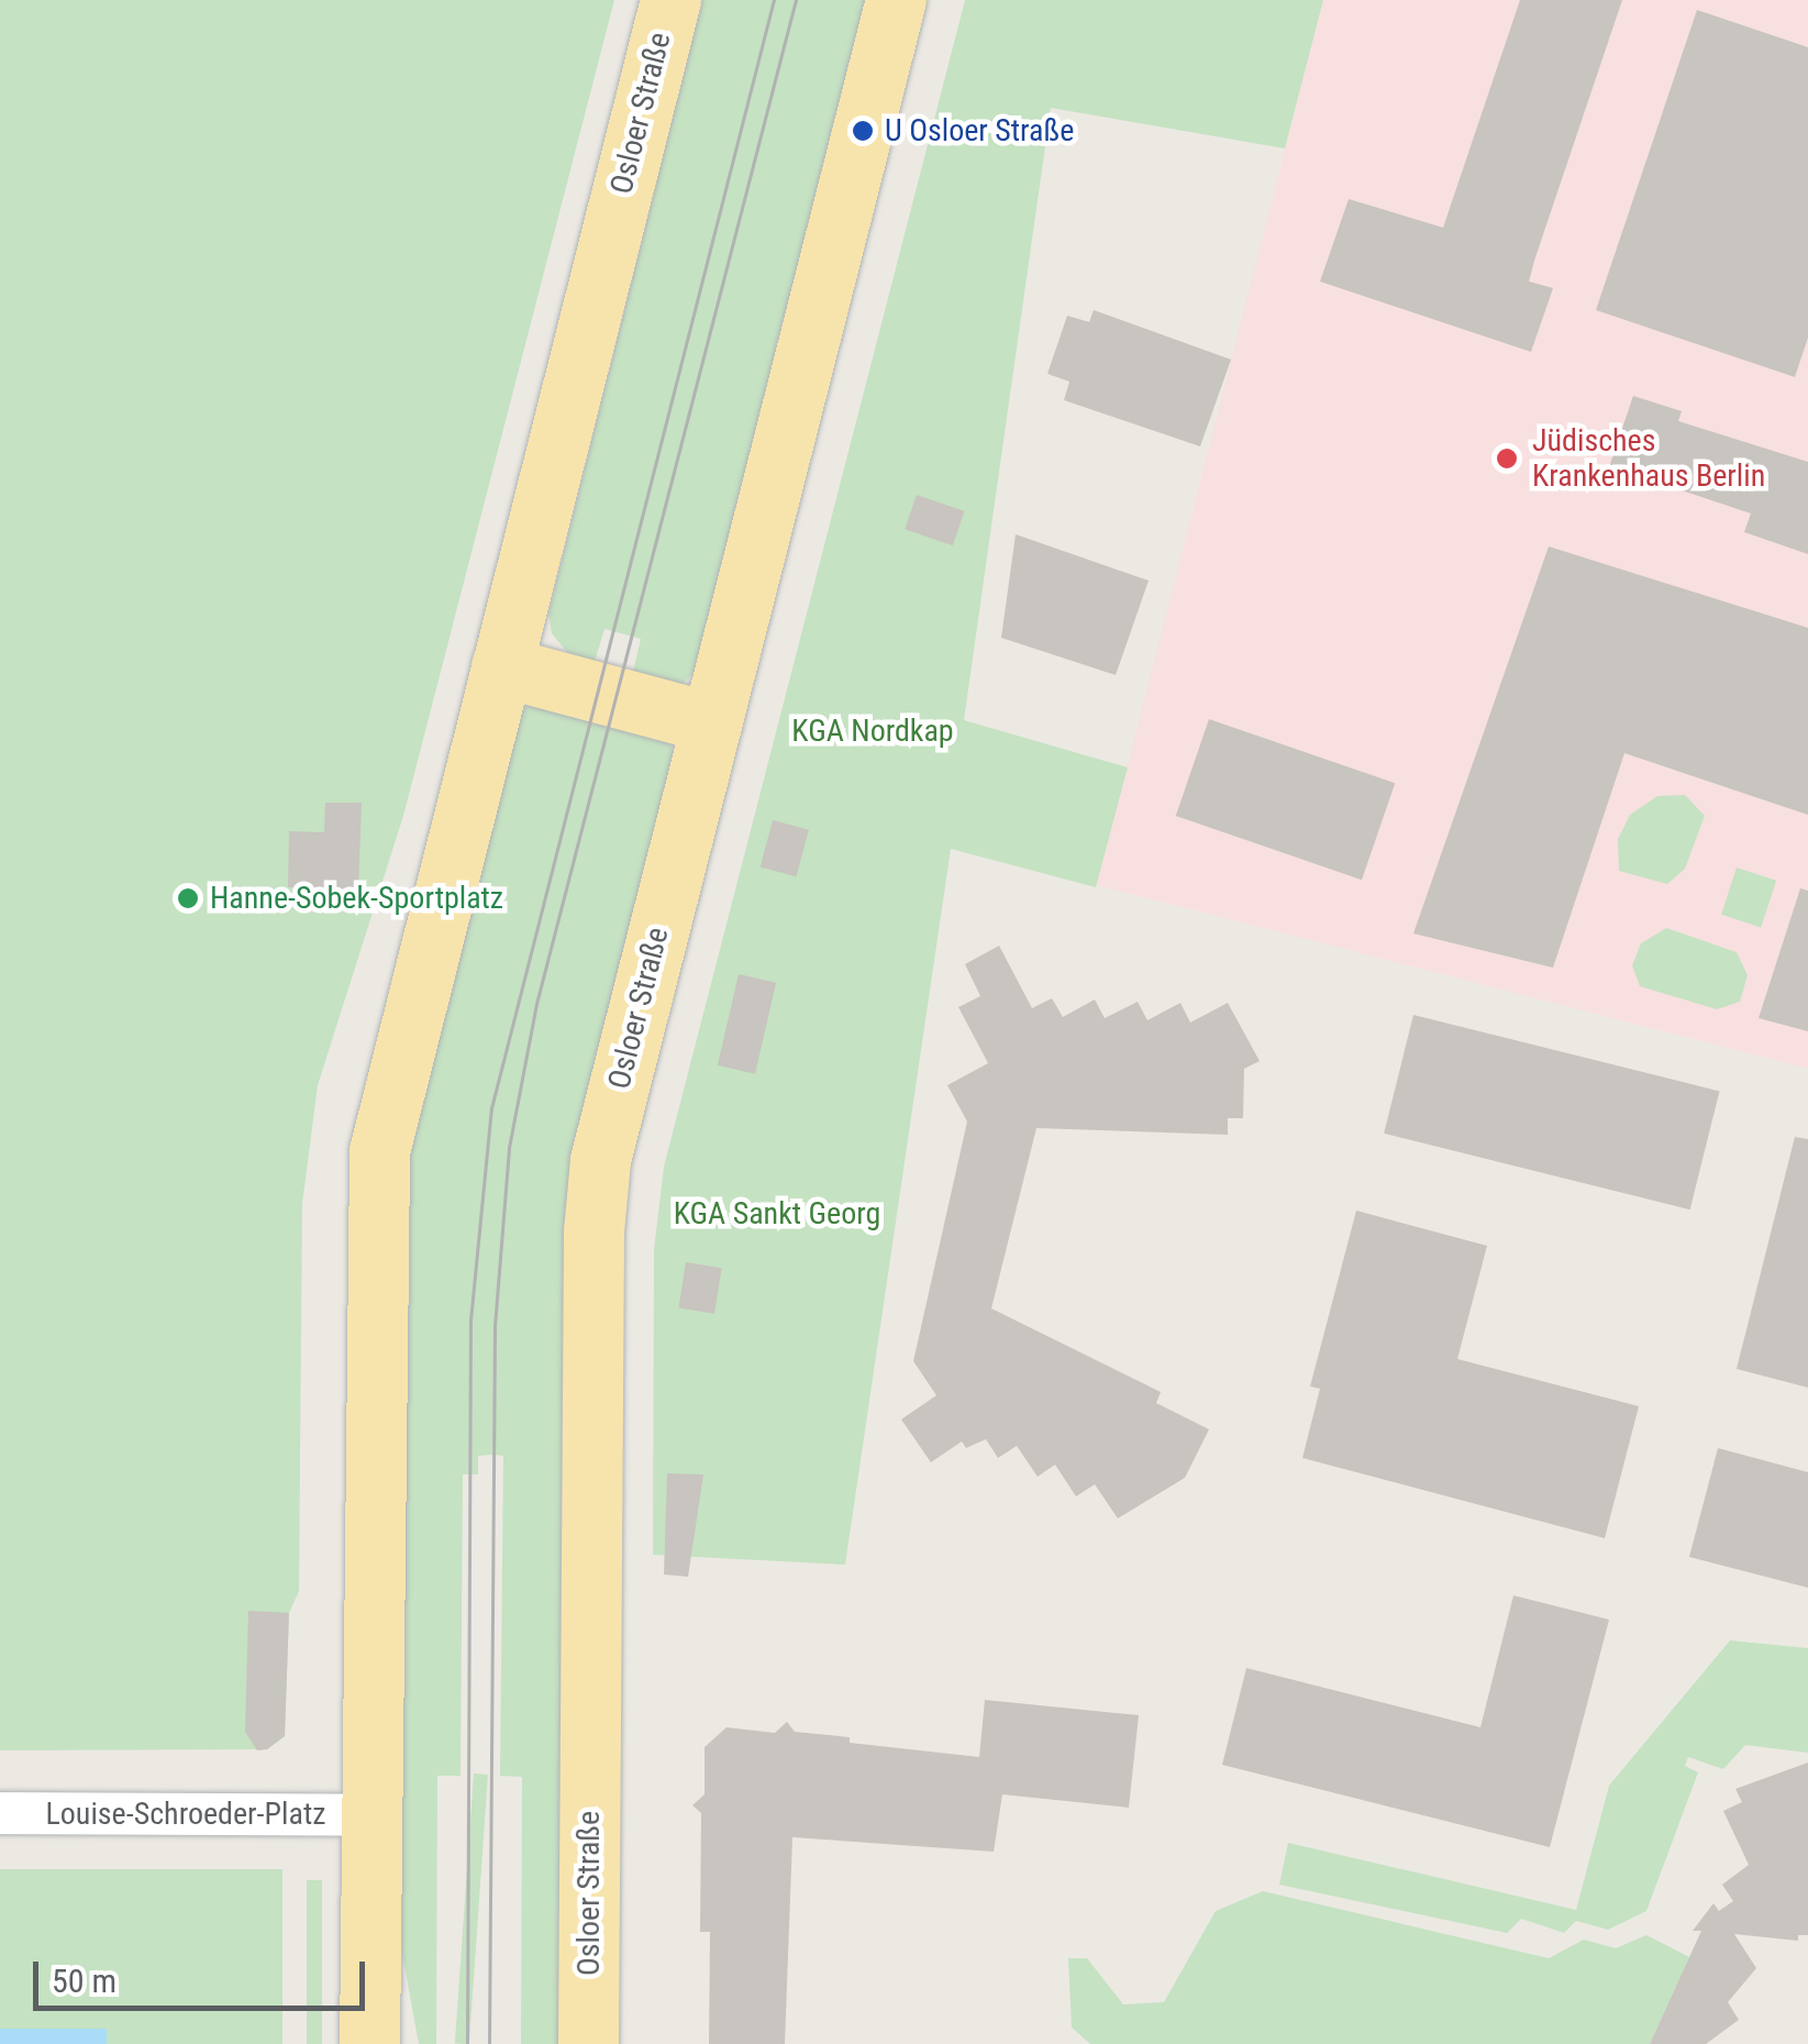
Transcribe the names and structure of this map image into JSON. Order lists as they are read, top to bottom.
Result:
{
  "streets": {
    "main road": ["Osloer Straße"],
    "street": ["Louise-Schroeder-Platz"]
  },
  "crossings": [
    ["Osloer Straße", "Louise-Schroeder-Platz"]
  ],
  "parks": ["KGA Nordkap", "KGA Sankt Georg"],
  "places": ["U Osloer Straße", "Jüdisches Krankenhaus Berlin", "Hanne-Sobek-Sportplatz"],
  "scale_bar": "50 m"
}
